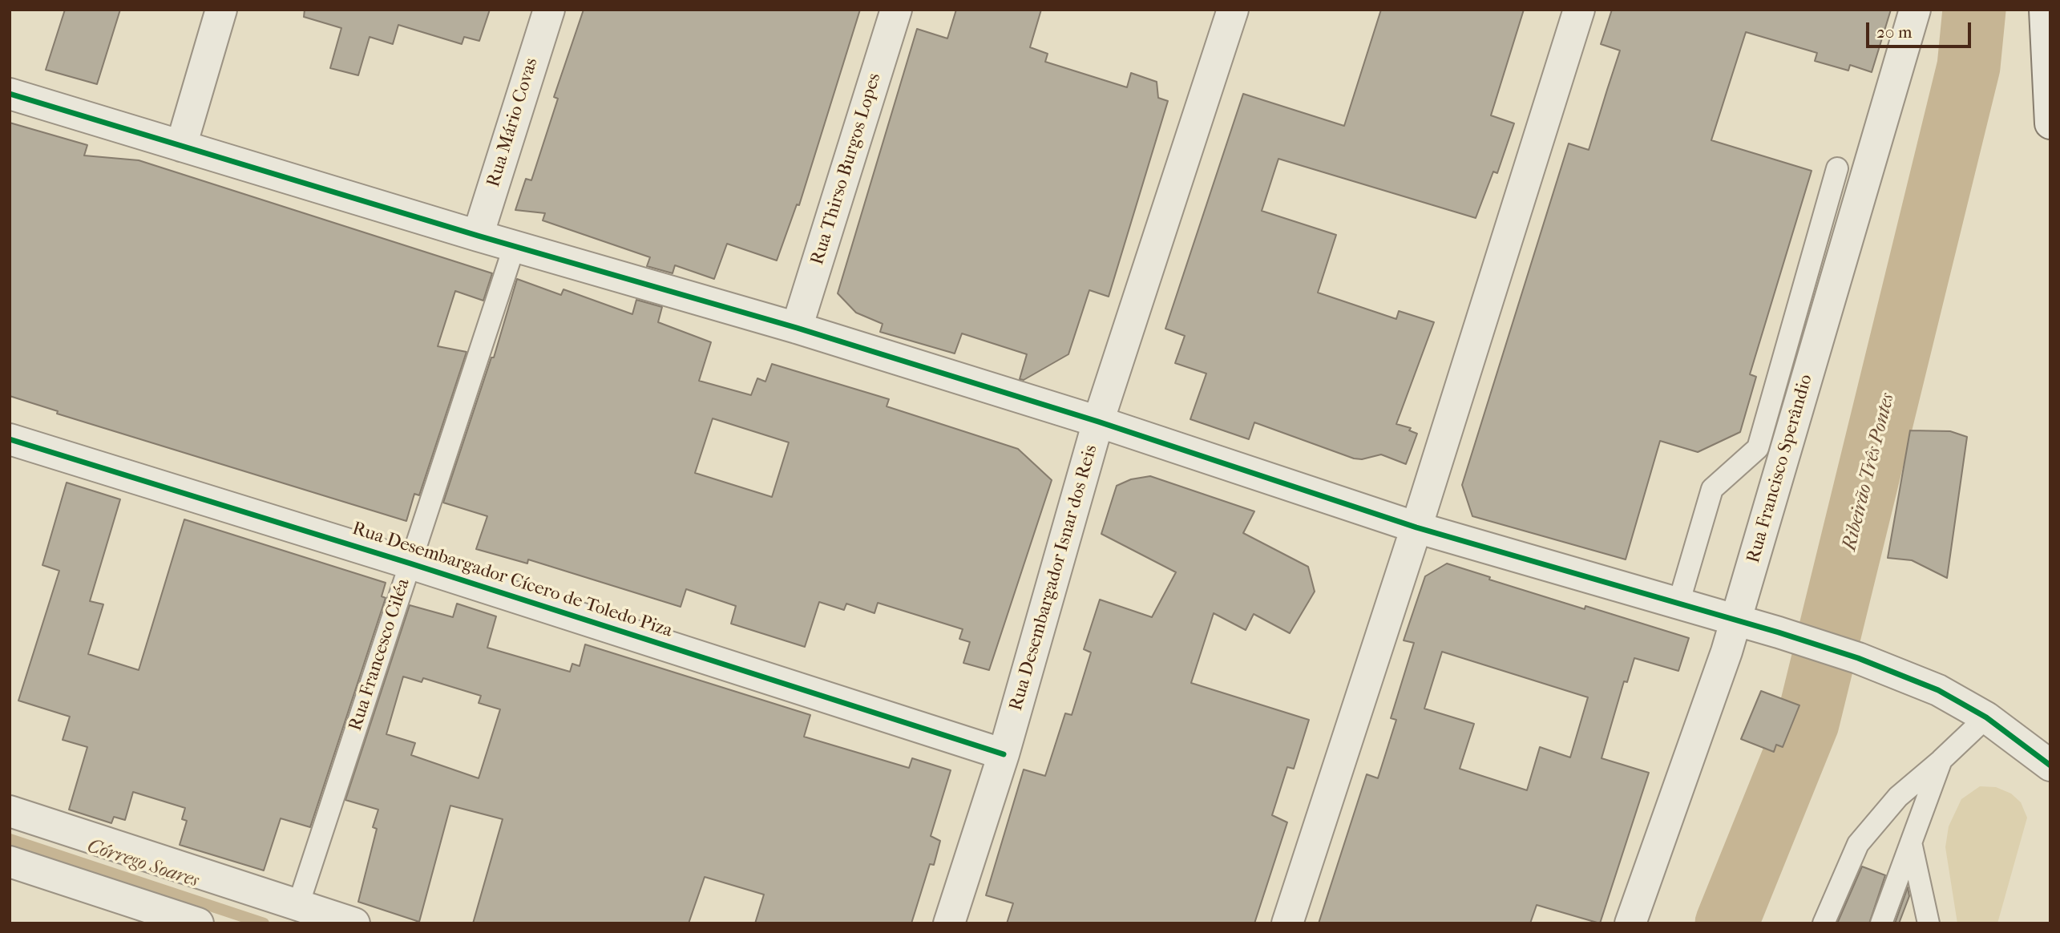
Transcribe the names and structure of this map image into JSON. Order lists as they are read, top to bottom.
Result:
{
  "streets": {
    "street": [
      "Rua Mário Covas",
      "Rua Thirso Burgos Lopes",
      "Rua Francisco Sperândio",
      "Rua Desembargador Isnar dos Reis",
      "Rua Desembargador Cícero de Toledo Piza"
    ],
    "lane": ["Rua Francesco Ciléa"]
  },
  "crossings": [
    ["Rua Desembargador Isnar dos Reis", "Rua Desembargador Cícero de Toledo Piza"],
    ["Rua Desembargador Cícero de Toledo Piza", "Rua Francesco Ciléa"]
  ],
  "water": ["Ribeirão Três Pontes", "Córrego Soares"],
  "scale_bar": "20 m"
}
